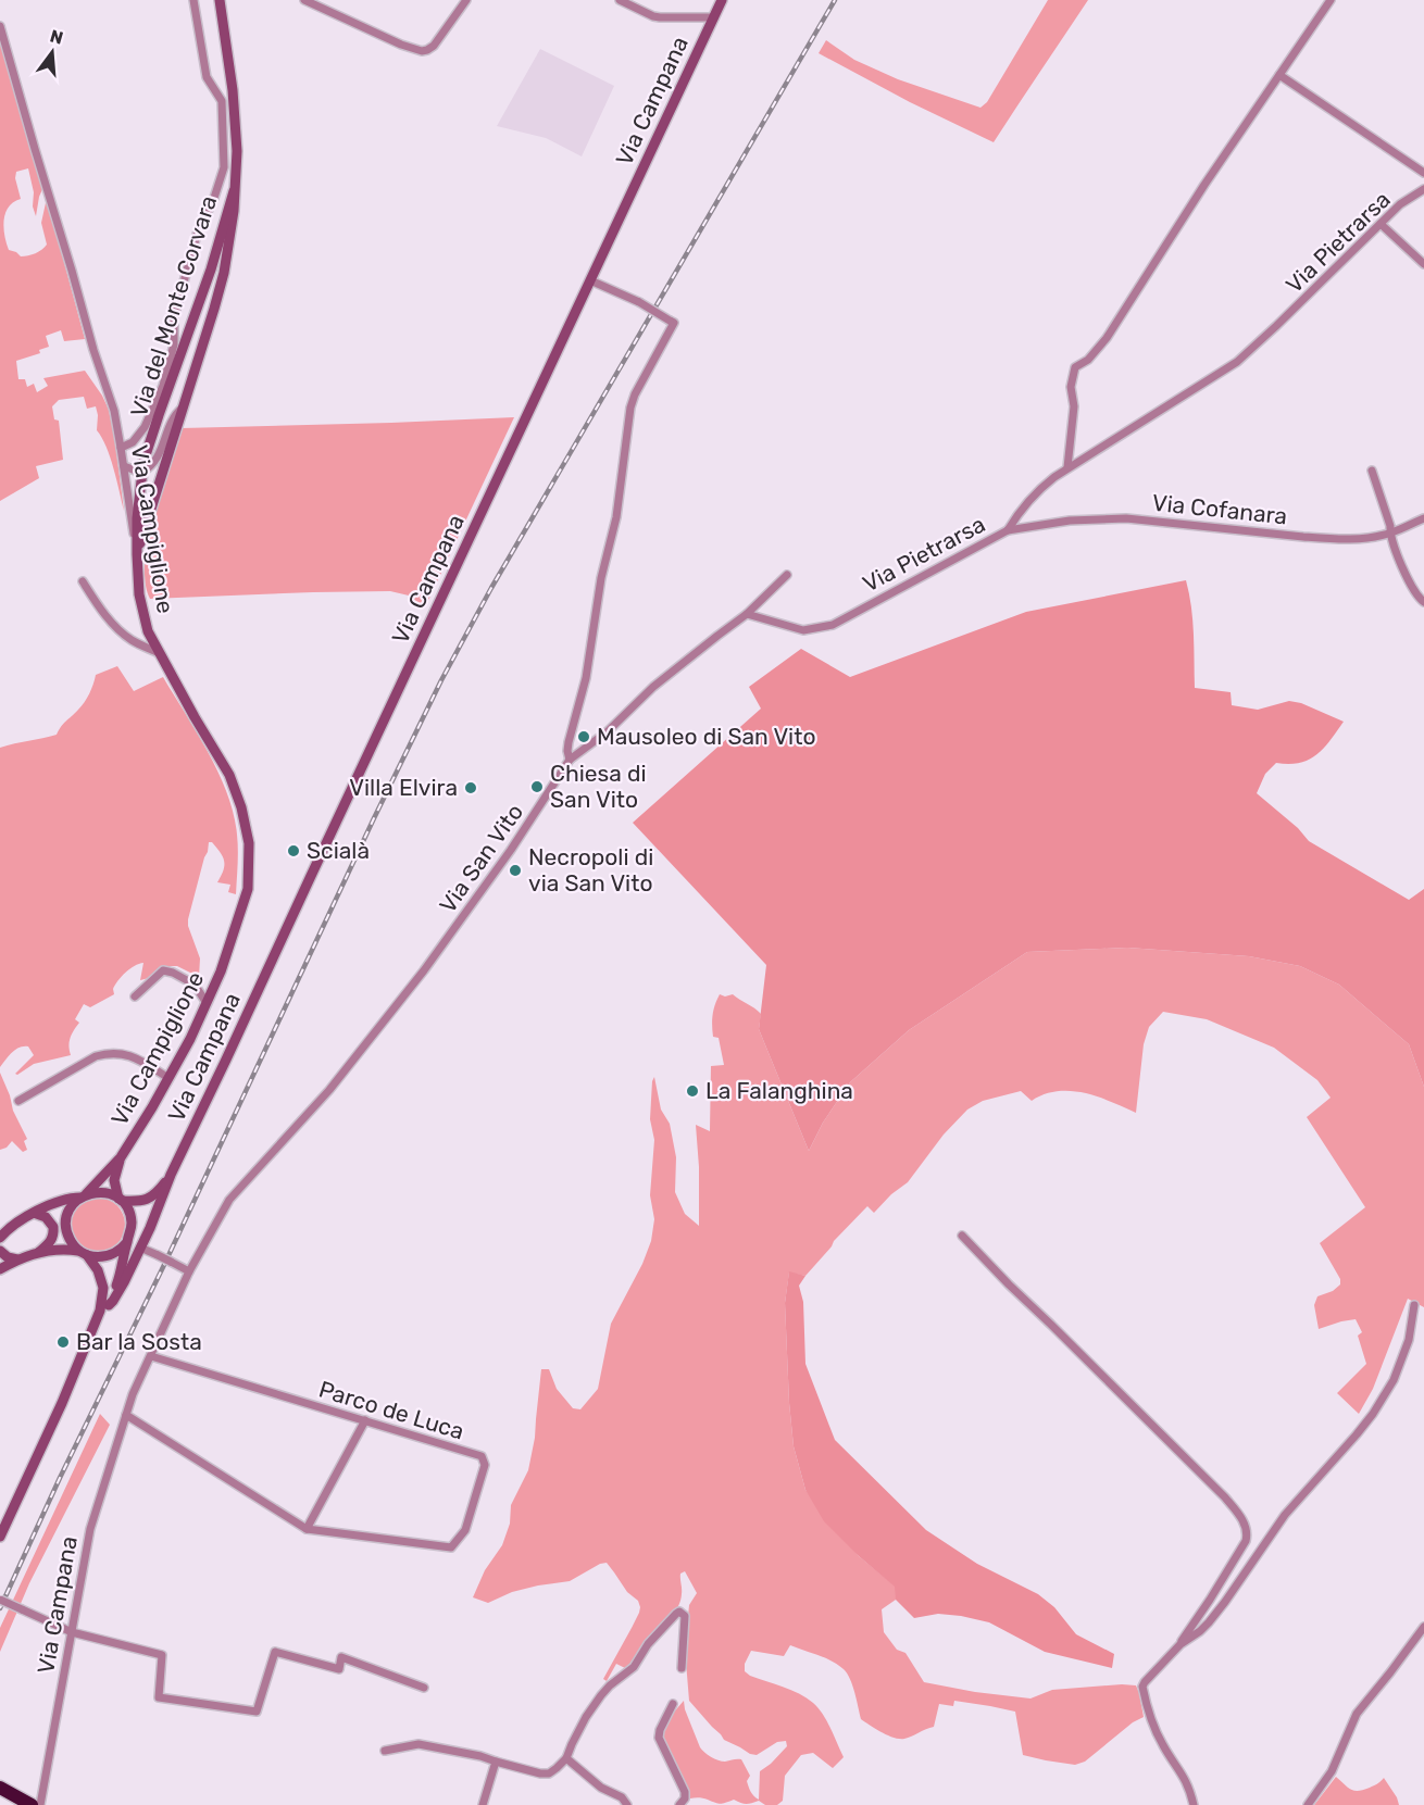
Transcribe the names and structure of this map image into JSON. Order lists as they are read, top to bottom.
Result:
{
  "streets": {
    "main road": ["Via Campana", "Via del Monte Corvara", "Via Campiglione"],
    "street": [
      "Via Pietrarsa",
      "Via Cofanara",
      "Via San Vito",
      "Parco de Luca"
    ]
  },
  "crossings": [
    ["Via Campana", "Via Campiglione"],
    ["Via Campana", "Via San Vito"],
    ["Via Campana", "Parco de Luca"],
    ["Via Pietrarsa", "Via Cofanara"],
    ["Via del Monte Corvara", "Via Campiglione"],
    ["Via San Vito", "Parco de Luca"]
  ],
  "places": [
    "Mausoleo di San Vito",
    "Chiesa di San Vito",
    "Villa Elvira",
    "Scialà",
    "Necropoli di via San Vito",
    "La Falanghina",
    "Bar la Sosta"
  ],
  "north": "top"
}
